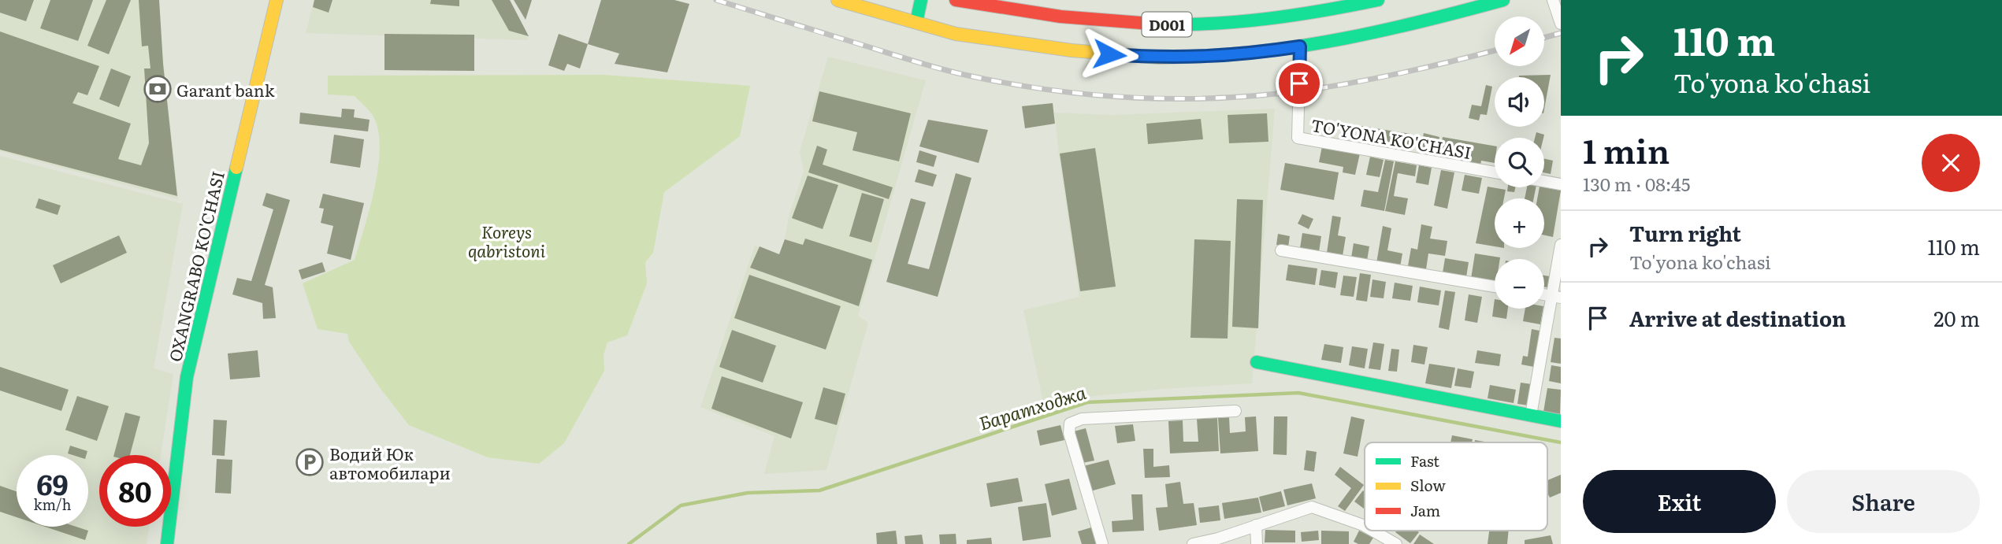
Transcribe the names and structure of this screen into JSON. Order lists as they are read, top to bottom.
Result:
{
  "streets": {
    "main road": ["D001", "OXANGRABO KO'CHASI"],
    "street": ["TO'YONA KO'CHASI"]
  },
  "crossings": [
    ["D001", "TO'YONA KO'CHASI"]
  ],
  "water": ["Баратходжа"],
  "parks": ["Koreys qabristoni"],
  "places": {
    "bank": ["Garant bank"],
    "parking": ["Водий Юк автомобилари"]
  },
  "legend": ["Fast", "Slow", "Jam"],
  "north": "bottom left",
  "page": {
    "turn": ["110 m", "To'yona ko'chasi"],
    "map_buttons": ["+", "−"],
    "heading": ["1 min", "130 m · 08:45"],
    "list": [
      {
        "name": "Turn right",
        "note": "To'yona ko'chasi",
        "value": "110 m"
      },
      {
        "name": "Arrive at destination",
        "value": "20 m"
      }
    ],
    "speed": "69 km/h",
    "limit": "80",
    "buttons": ["Exit", "Share"]
  }
}
